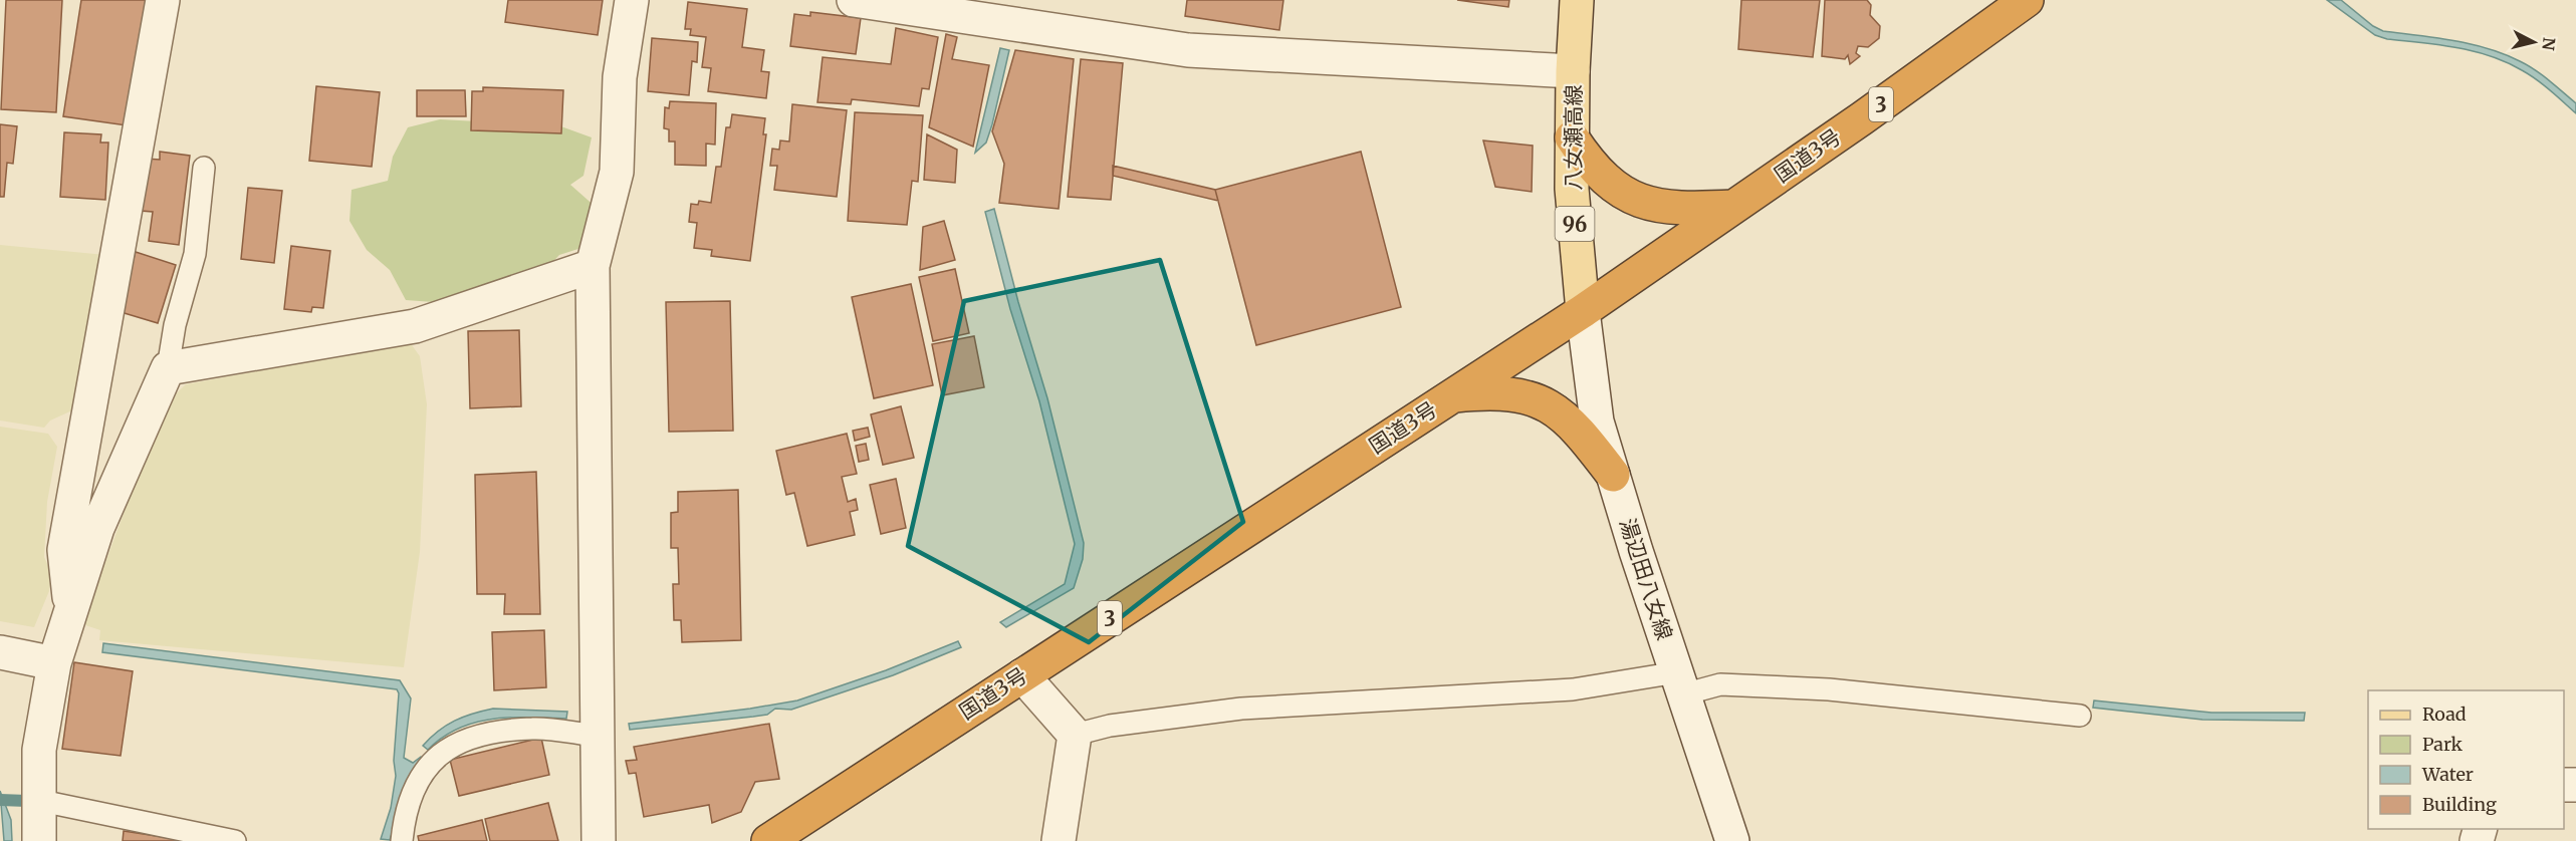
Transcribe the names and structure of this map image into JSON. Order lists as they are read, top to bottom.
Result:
{
  "streets": {
    "highway": ["3", "国道3号"],
    "main road": ["八女瀬高線", "96"],
    "street": ["湯辺田八女線"]
  },
  "crossings": [
    ["八女瀬高線", "国道3号"],
    ["八女瀬高線", "湯辺田八女線"],
    ["国道3号", "湯辺田八女線"]
  ],
  "legend": [
    "Road",
    "Park",
    "Water",
    "Building"
  ],
  "north": "right"
}
